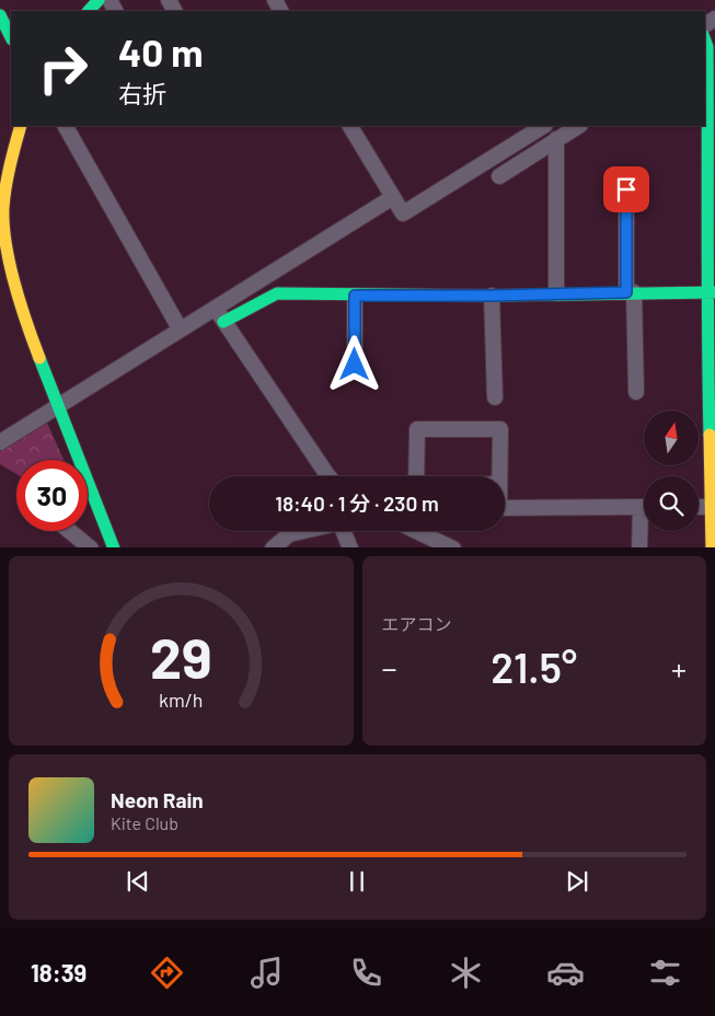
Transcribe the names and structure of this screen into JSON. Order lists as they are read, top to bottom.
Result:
{
  "north": "top",
  "page": {
    "turn": ["40 m", "右折"],
    "limit": "30",
    "trip": "18:40 · 1 分 · 230 m",
    "tile": "エアコン",
    "heat": ["−", "21.5°", "+"],
    "song": ["Neon Rain", "Kite Club"],
    "tabs": "18:39",
    "gauge": ["29", "km/h"]
  }
}
